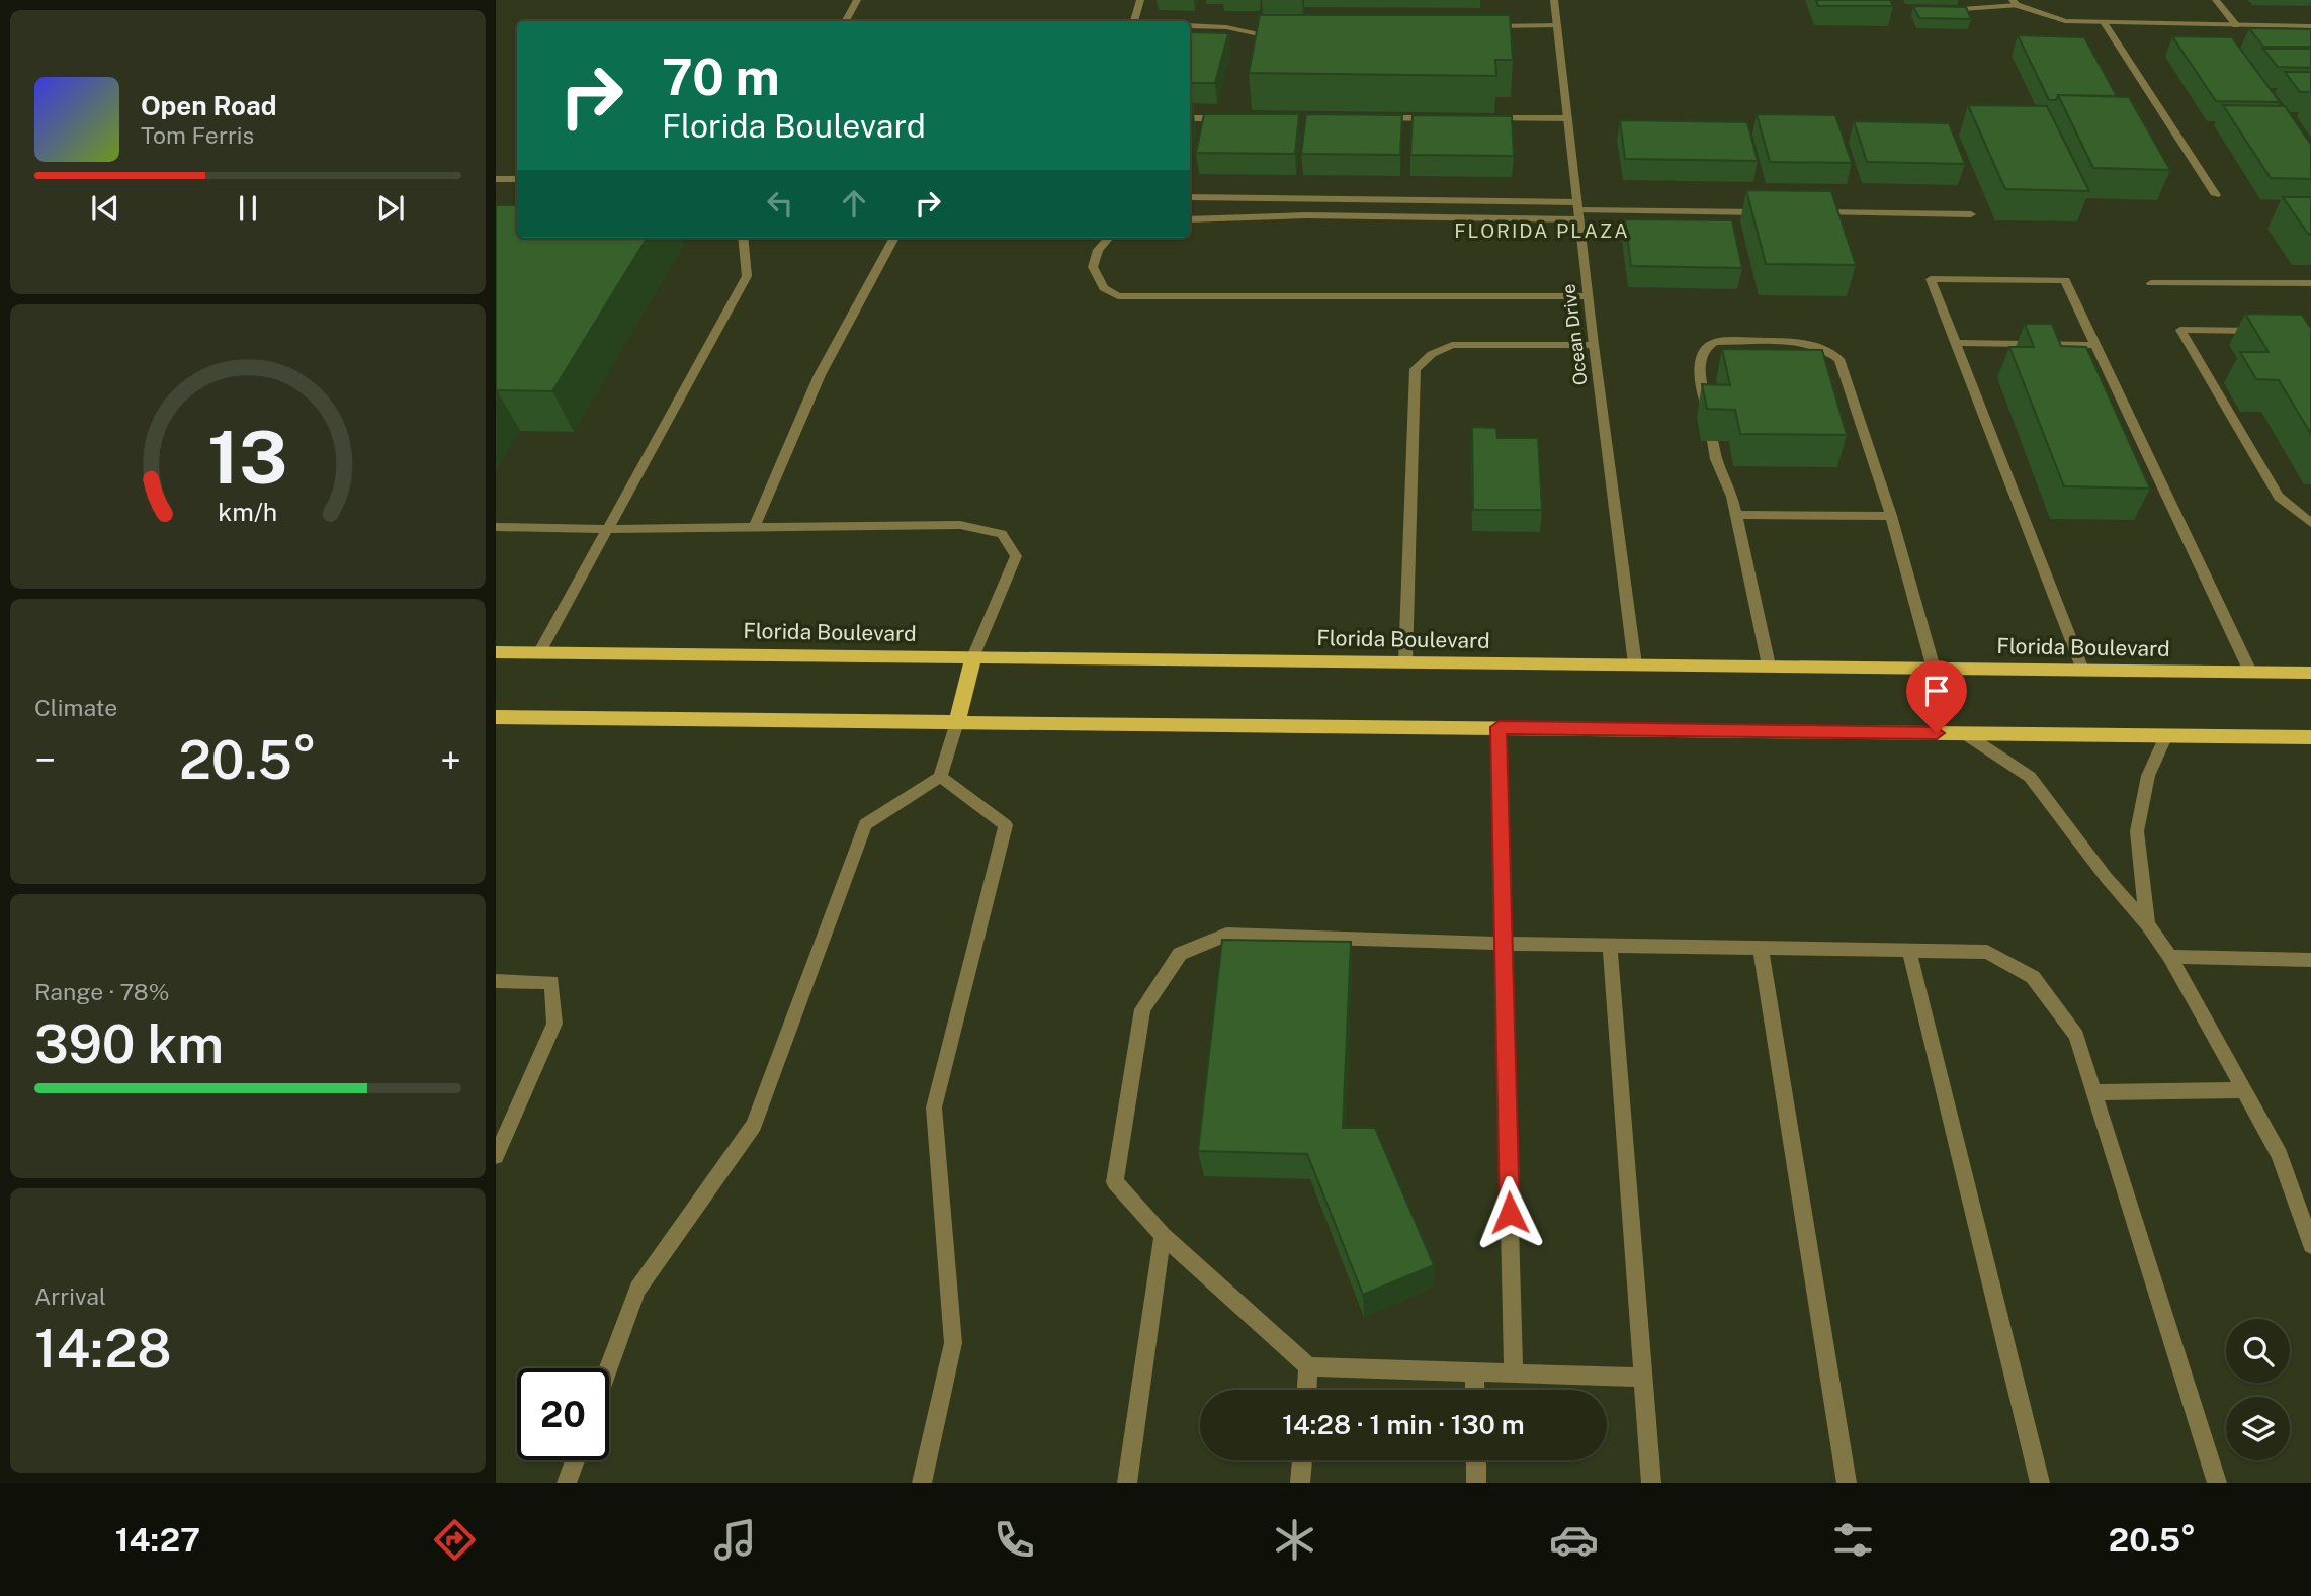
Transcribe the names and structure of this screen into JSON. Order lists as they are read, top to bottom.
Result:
{
  "streets": {
    "main road": ["Florida Boulevard"],
    "street": ["Ocean Drive"]
  },
  "crossings": [
    ["Ocean Drive", "Florida Boulevard"]
  ],
  "districts": ["FLORIDA PLAZA"],
  "page": {
    "turn": ["70 m", "Florida Boulevard"],
    "song": ["Open Road", "Tom Ferris"],
    "tile": [
      "Climate",
      ["Range · 78%", "390 km"],
      ["Arrival", "14:28"]
    ],
    "heat": ["−", "20.5°", "+"],
    "limit": "20",
    "trip": "14:28 · 1 min · 130 m",
    "tabs": ["14:27", "20.5°"],
    "gauge": ["13", "km/h"]
  }
}
